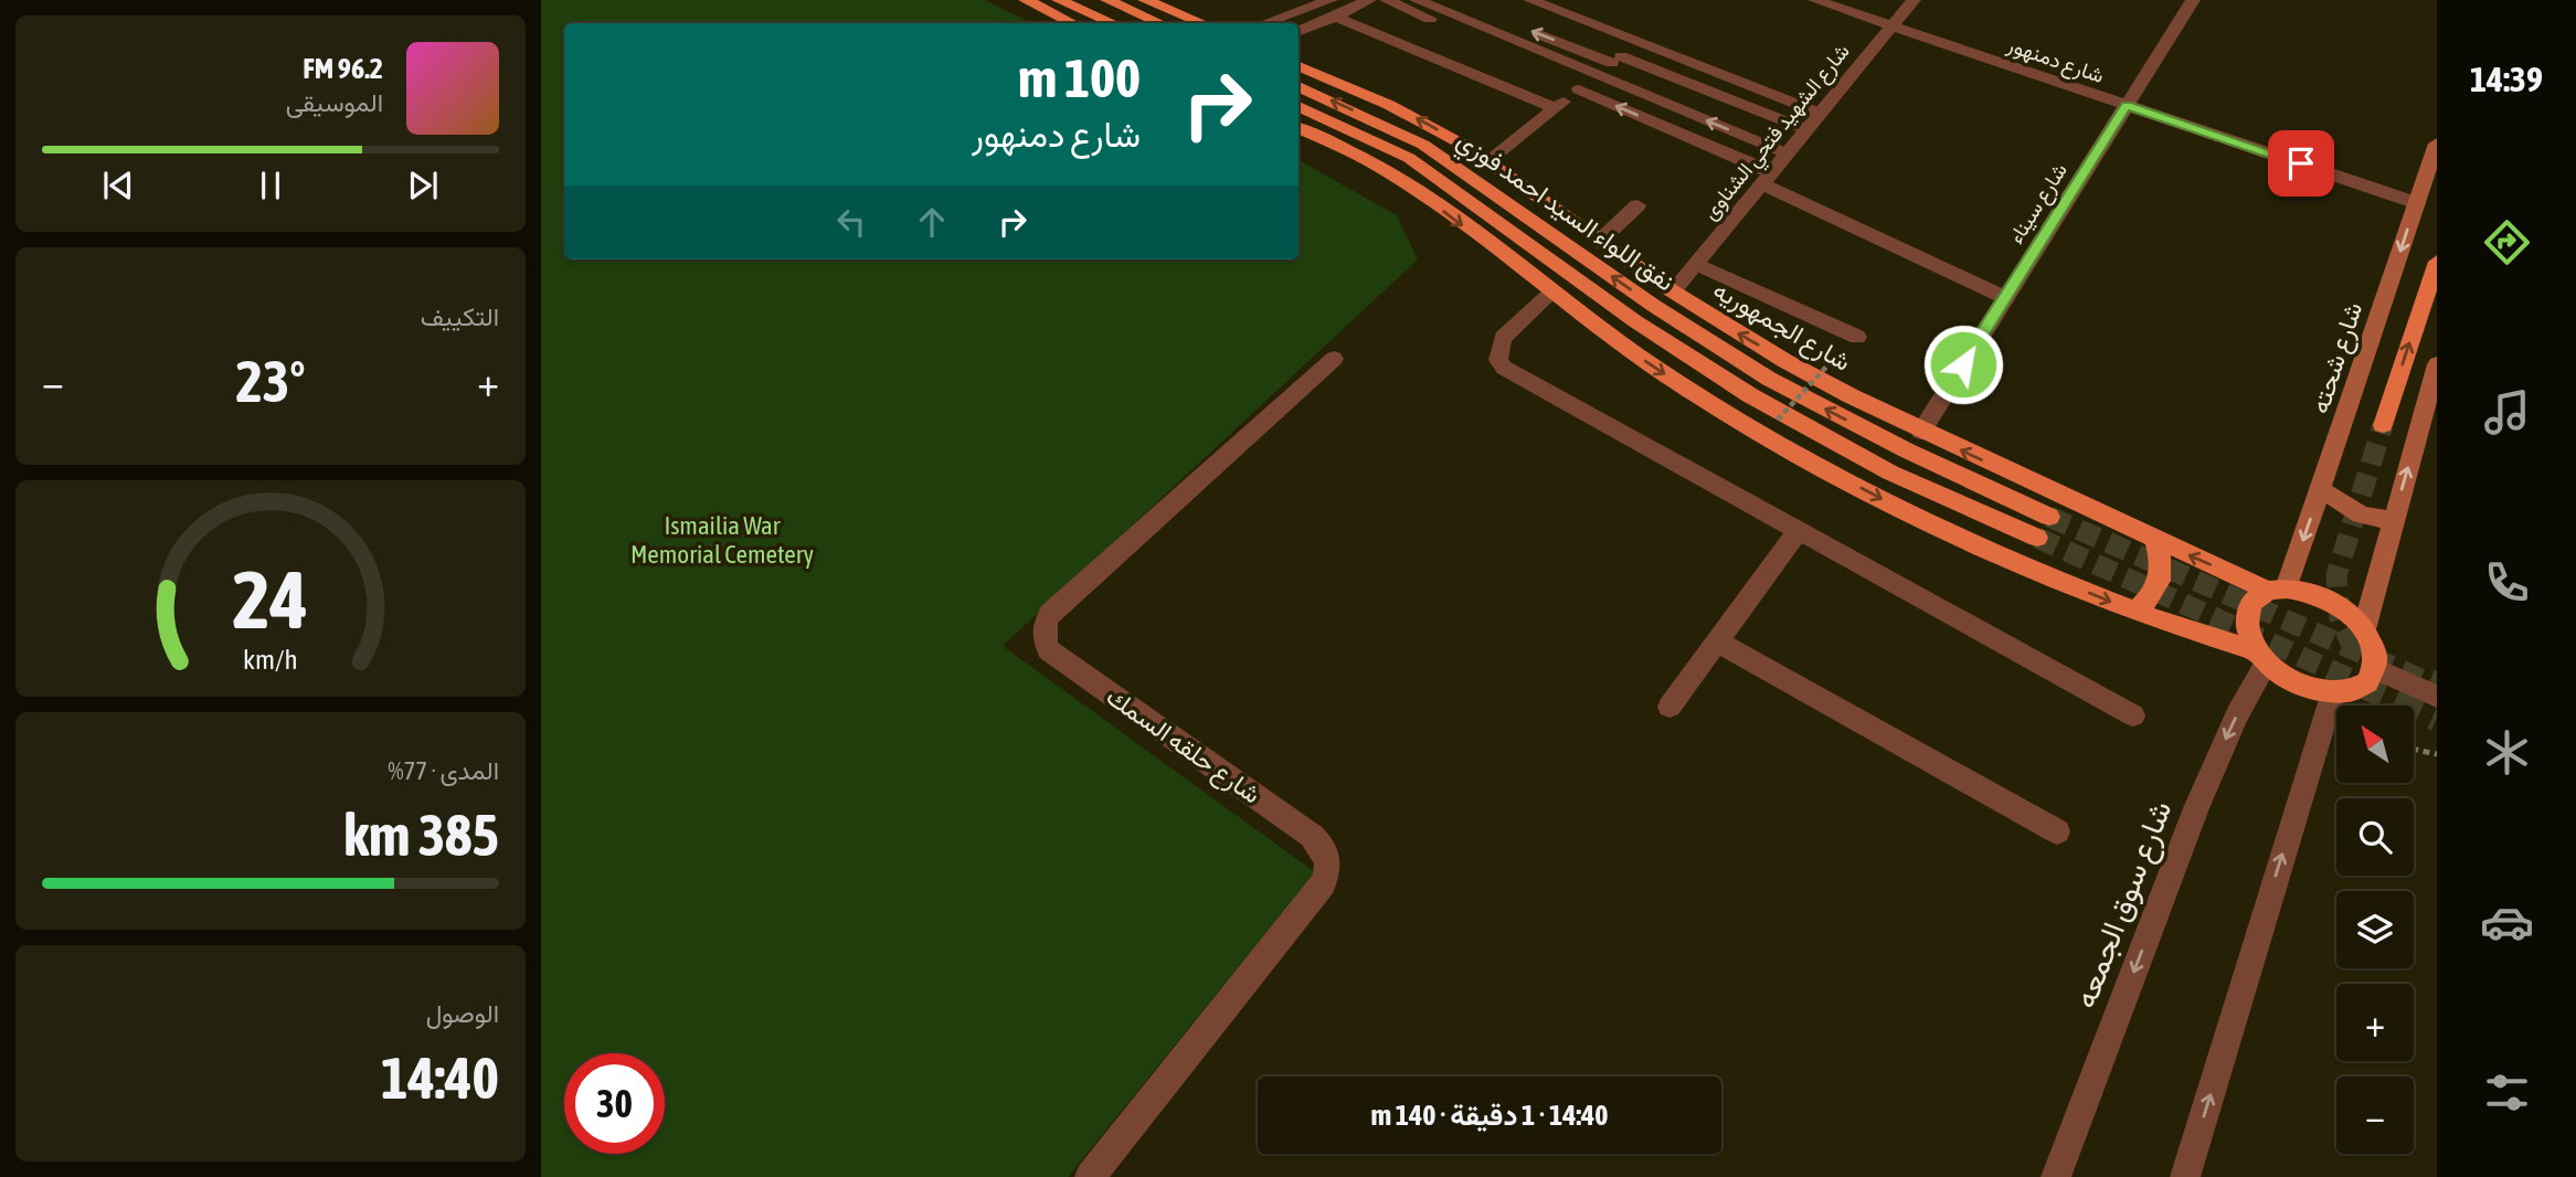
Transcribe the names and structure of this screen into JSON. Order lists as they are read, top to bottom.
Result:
{
  "streets": {
    "highway": ["نفق اللواء السيد احمد فوزي", "شارع الجمهوريه"],
    "main road": ["شارع شحته"],
    "street": [
      "شارع دمنهور",
      "شارع الشهيد فتحي الشناوى",
      "شارع سيناء",
      "شارع حلقه السمك",
      "شارع سوق الجمعه"
    ]
  },
  "crossings": [
    ["شارع دمنهور", "شارع الشهيد فتحي الشناوى"],
    ["شارع دمنهور", "شارع سيناء"],
    ["شارع دمنهور", "شارع شحته"],
    ["شارع الشهيد فتحي الشناوى", "شارع الجمهوريه"],
    ["شارع سيناء", "شارع الجمهوريه"],
    ["شارع الجمهوريه", "شارع شحته"],
    ["شارع الجمهوريه", "شارع سوق الجمعه"],
    ["شارع شحته", "شارع سوق الجمعه"]
  ],
  "parks": ["Ismailia War Memorial Cemetery"],
  "north": "top left",
  "page": {
    "tabs": "14:39",
    "turn": ["100 m", "شارع دمنهور"],
    "song": ["96.2 FM", "الموسيقى"],
    "tile": [
      "التكييف",
      ["المدى · 77%", "385 km"],
      ["الوصول", "14:40"]
    ],
    "heat": ["−", "23°", "+"],
    "map_buttons": ["+", "−"],
    "limit": "30",
    "trip": "14:40 · 1 دقيقة · 140 m",
    "gauge": ["24", "km/h"]
  }
}
